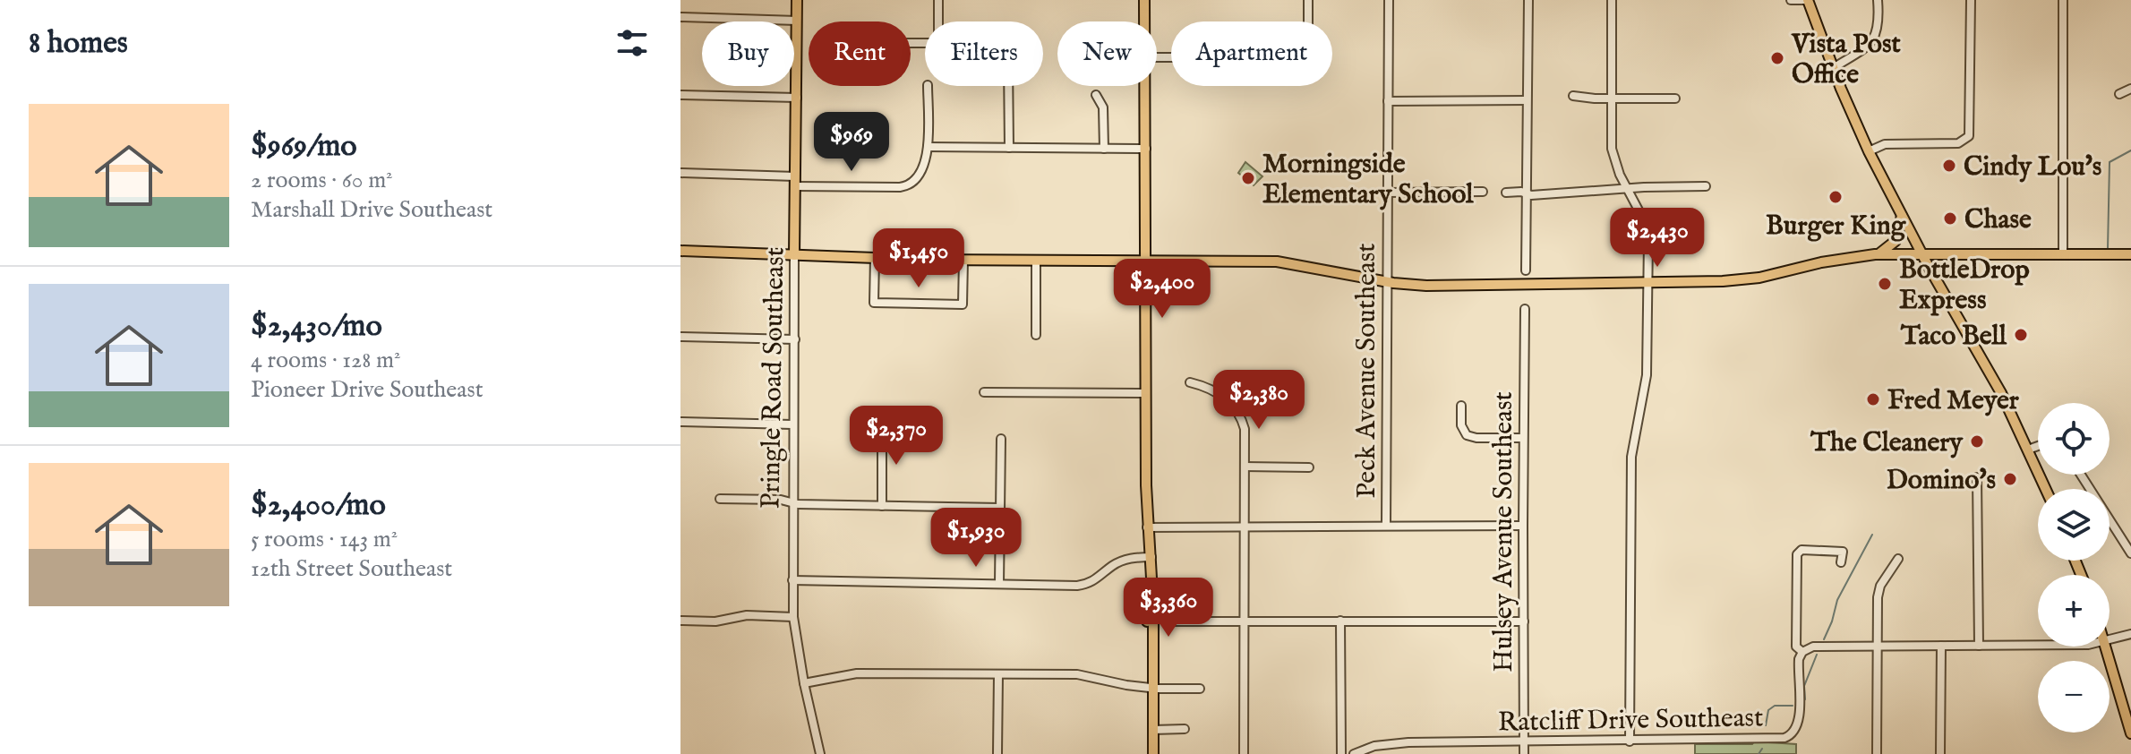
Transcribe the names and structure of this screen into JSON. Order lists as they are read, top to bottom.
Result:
{
  "streets": {
    "main road": ["Pringle Road Southeast"],
    "street": ["Peck Avenue Southeast", "Hulsey Avenue Southeast", "Ratcliff Drive Southeast"]
  },
  "crossings": [
    ["Hulsey Avenue Southeast", "Ratcliff Drive Southeast"]
  ],
  "places": [
    "Vista Post Office",
    "Cindy Lou's",
    "Morningside Elementary School",
    "Burger King",
    "Chase",
    "BottleDrop Express",
    "Taco Bell",
    "Fred Meyer",
    "The Cleanery",
    "Domino's"
  ],
  "page": {
    "heading": "8 homes",
    "chip": [
      "Buy",
      "Rent",
      "Filters",
      "New",
      "Apartment"
    ],
    "list": [
      {
        "name": "$969/mo",
        "note": "2 rooms · 60 m² · Marshall Drive Southeast"
      },
      {
        "name": "$2,430/mo",
        "note": "4 rooms · 128 m² · Pioneer Drive Southeast"
      },
      {
        "name": "$2,400/mo",
        "note": "5 rooms · 143 m² · 12th Street Southeast"
      }
    ],
    "price": [
      "$969",
      "$2,430",
      "$1,450",
      "$2,400",
      "$2,380",
      "$2,370",
      "$1,930",
      "$3,360"
    ],
    "map_buttons": ["+", "−"]
  }
}
